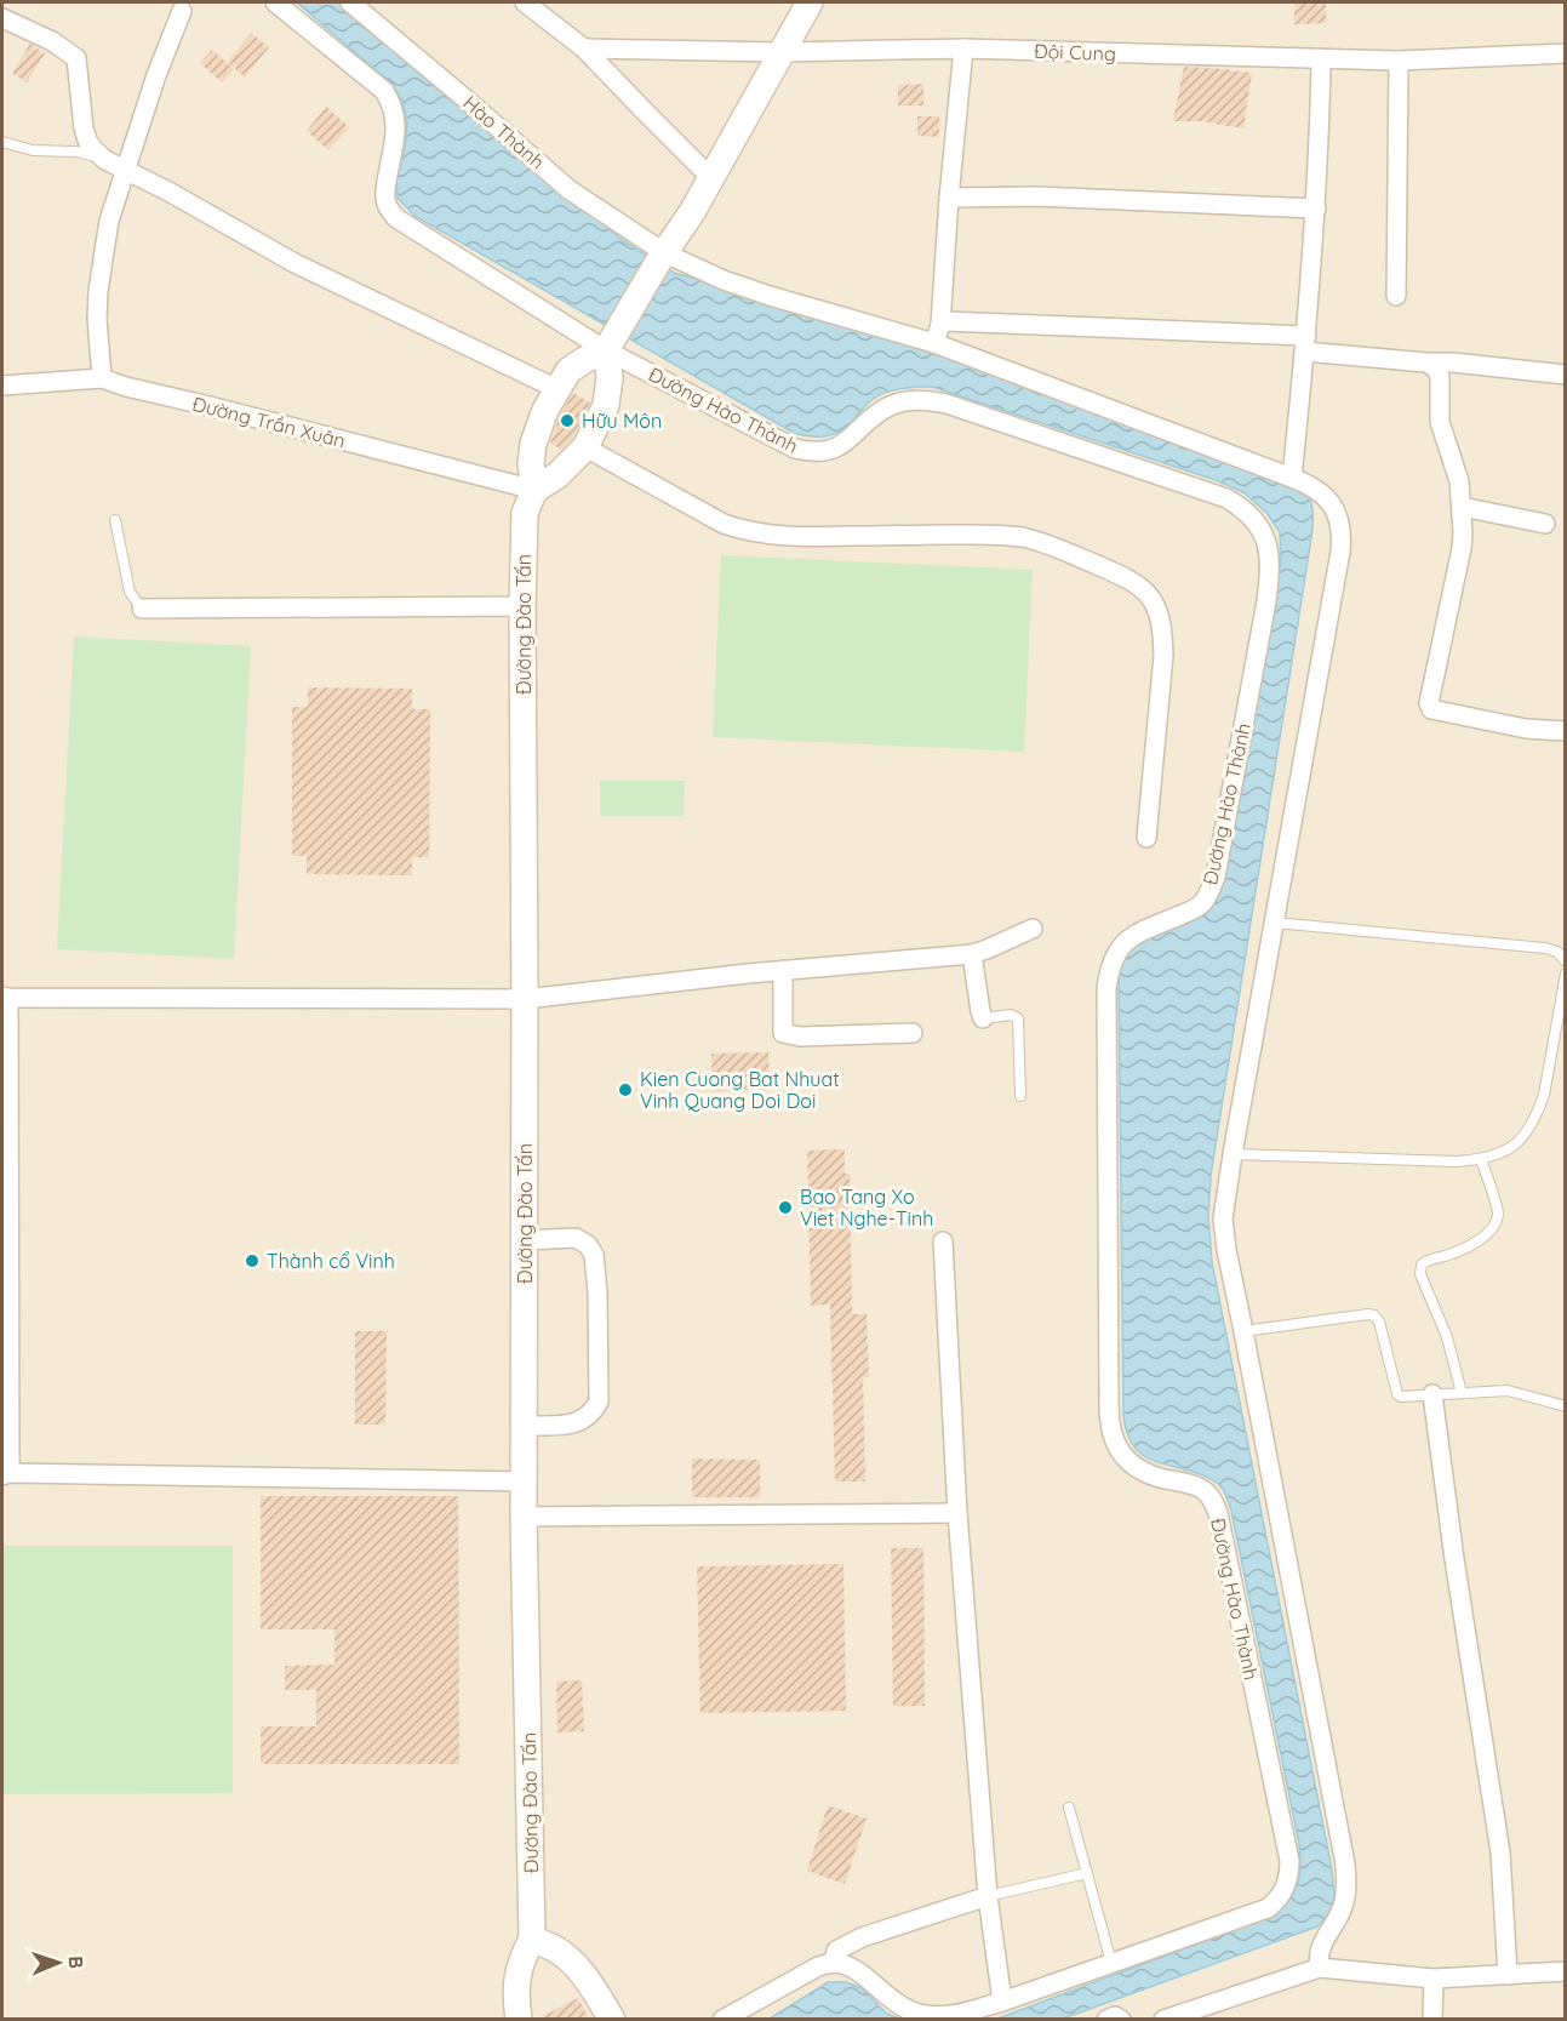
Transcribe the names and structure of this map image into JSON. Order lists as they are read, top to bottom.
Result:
{
  "streets": {
    "street": [
      "Đội Cung",
      "Hào Thành",
      "Đường Hào Thành",
      "Đường Trần Xuân",
      "Đường Đào Tấn"
    ]
  },
  "crossings": [
    ["Đường Hào Thành", "Đường Đào Tấn"],
    ["Đường Trần Xuân", "Đường Đào Tấn"]
  ],
  "places": [
    "Hữu Môn",
    "Kien Cuong Bat Nhuat Vinh Quang Doi Doi",
    "Bao Tang Xo Viet Nghe-Tinh",
    "Thành cổ Vinh"
  ],
  "north": "right"
}
